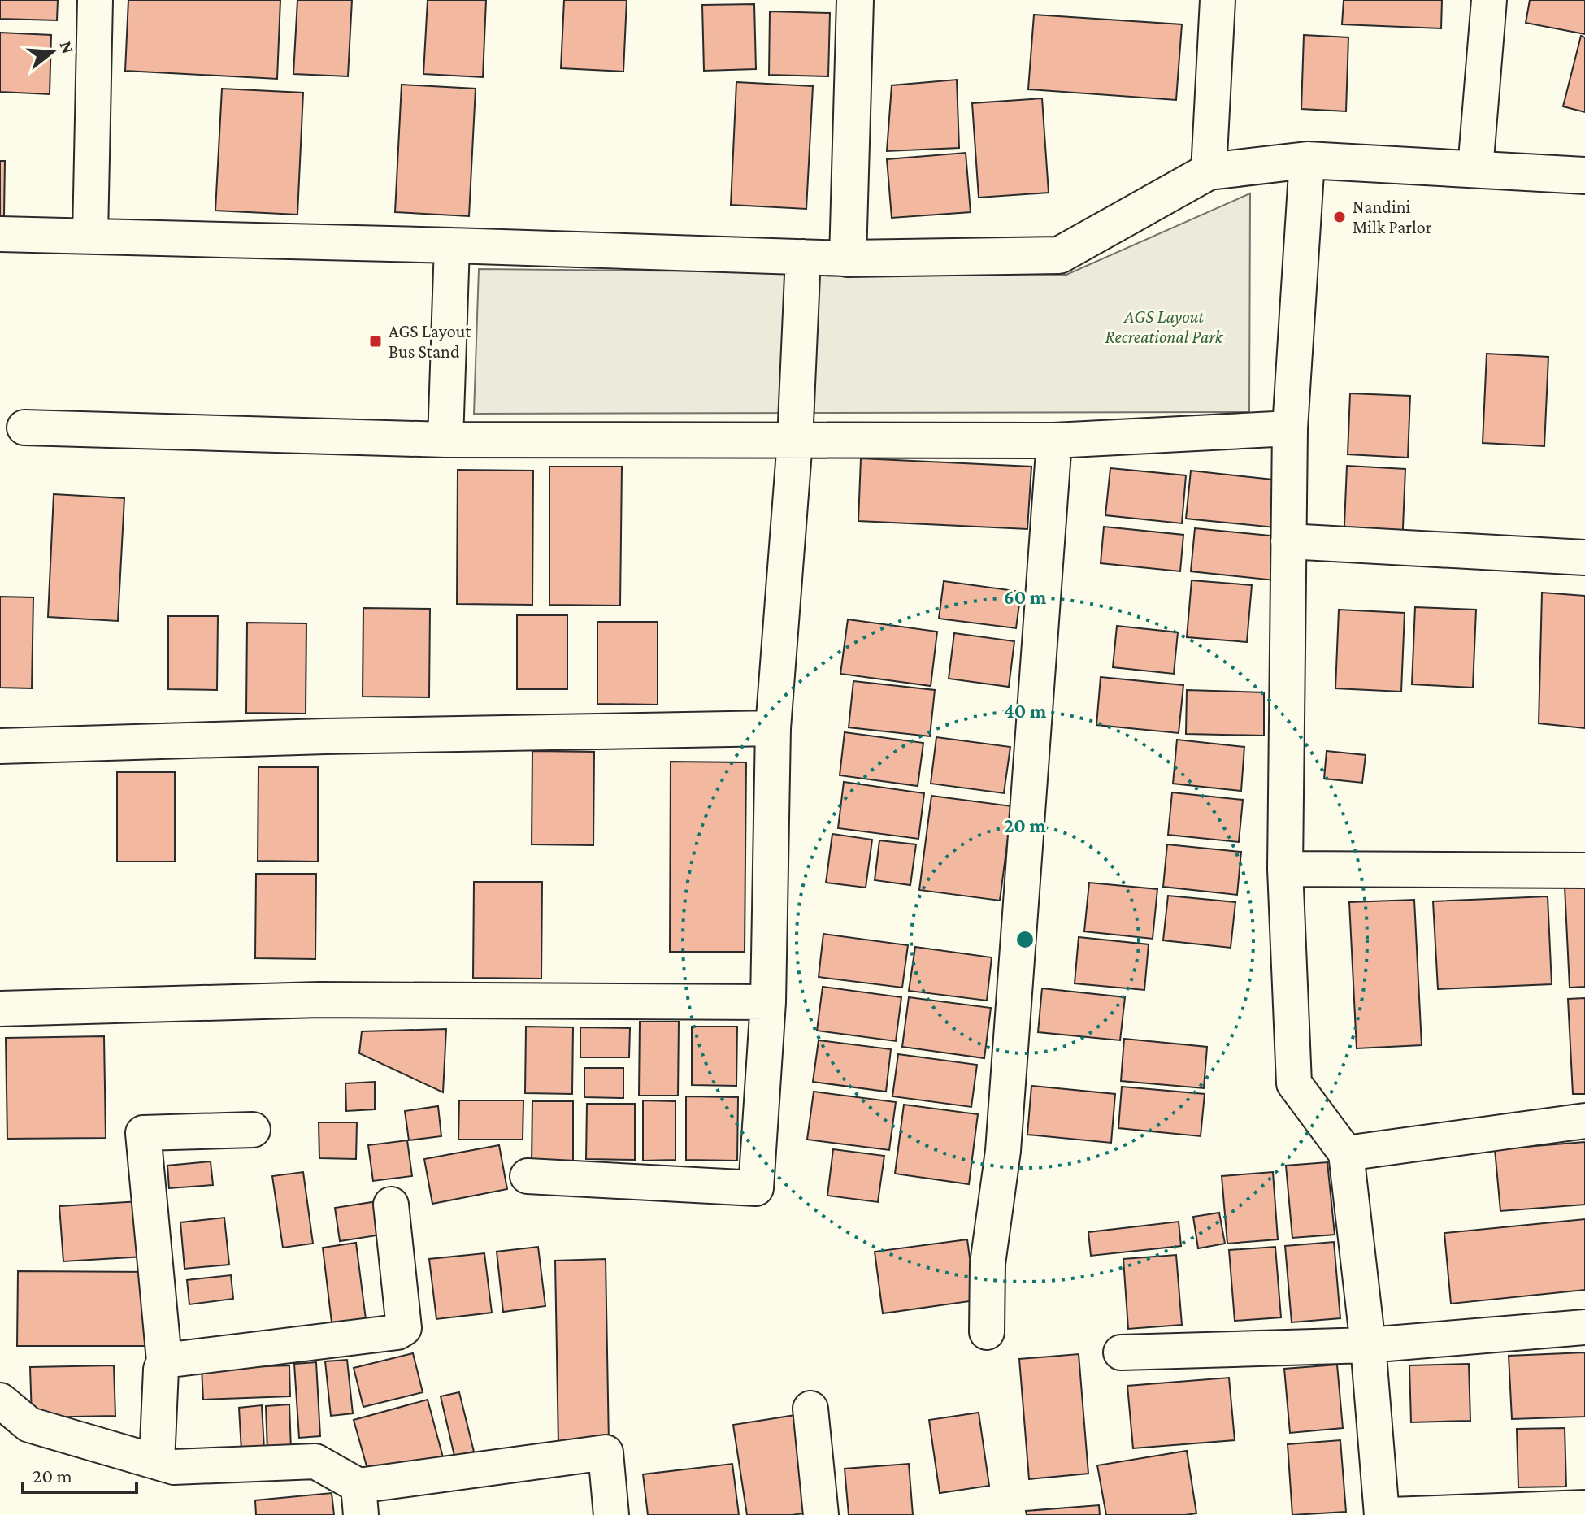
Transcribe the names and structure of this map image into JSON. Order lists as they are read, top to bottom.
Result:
{
  "parks": ["AGS Layout Recreational Park"],
  "places": {
    "other": ["Nandini Milk Parlor"],
    "transit": ["AGS Layout Bus Stand"]
  },
  "scale_bar": "20 m",
  "north": "right",
  "rings": ["60 m", "40 m", "20 m"]
}
